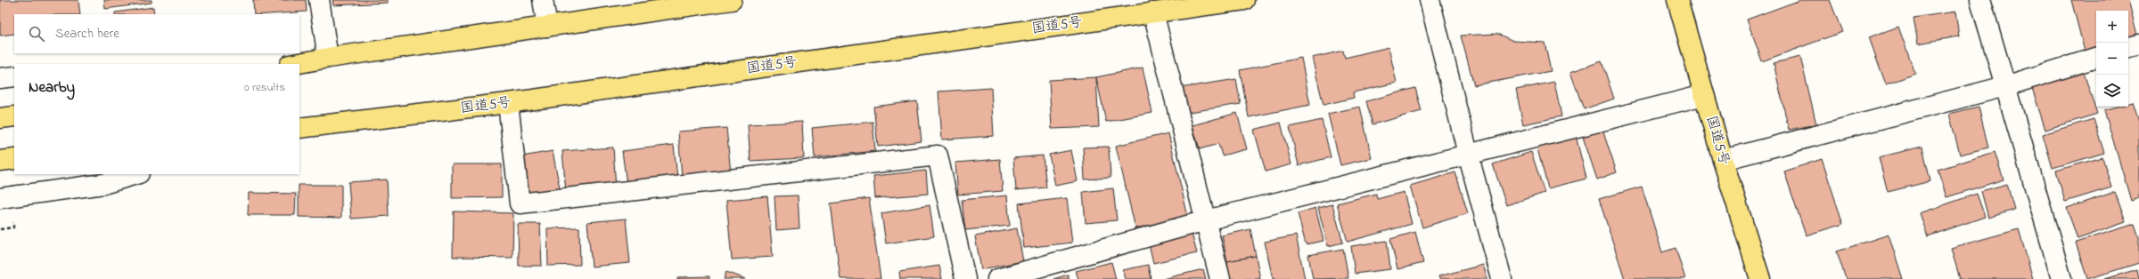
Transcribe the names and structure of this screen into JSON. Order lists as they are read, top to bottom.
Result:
{
  "streets": {
    "highway": ["国道5号"]
  },
  "page": {
    "map_buttons": ["+", "−"],
    "search": "Search here",
    "heading": ["Nearby", "0 results"]
  }
}
